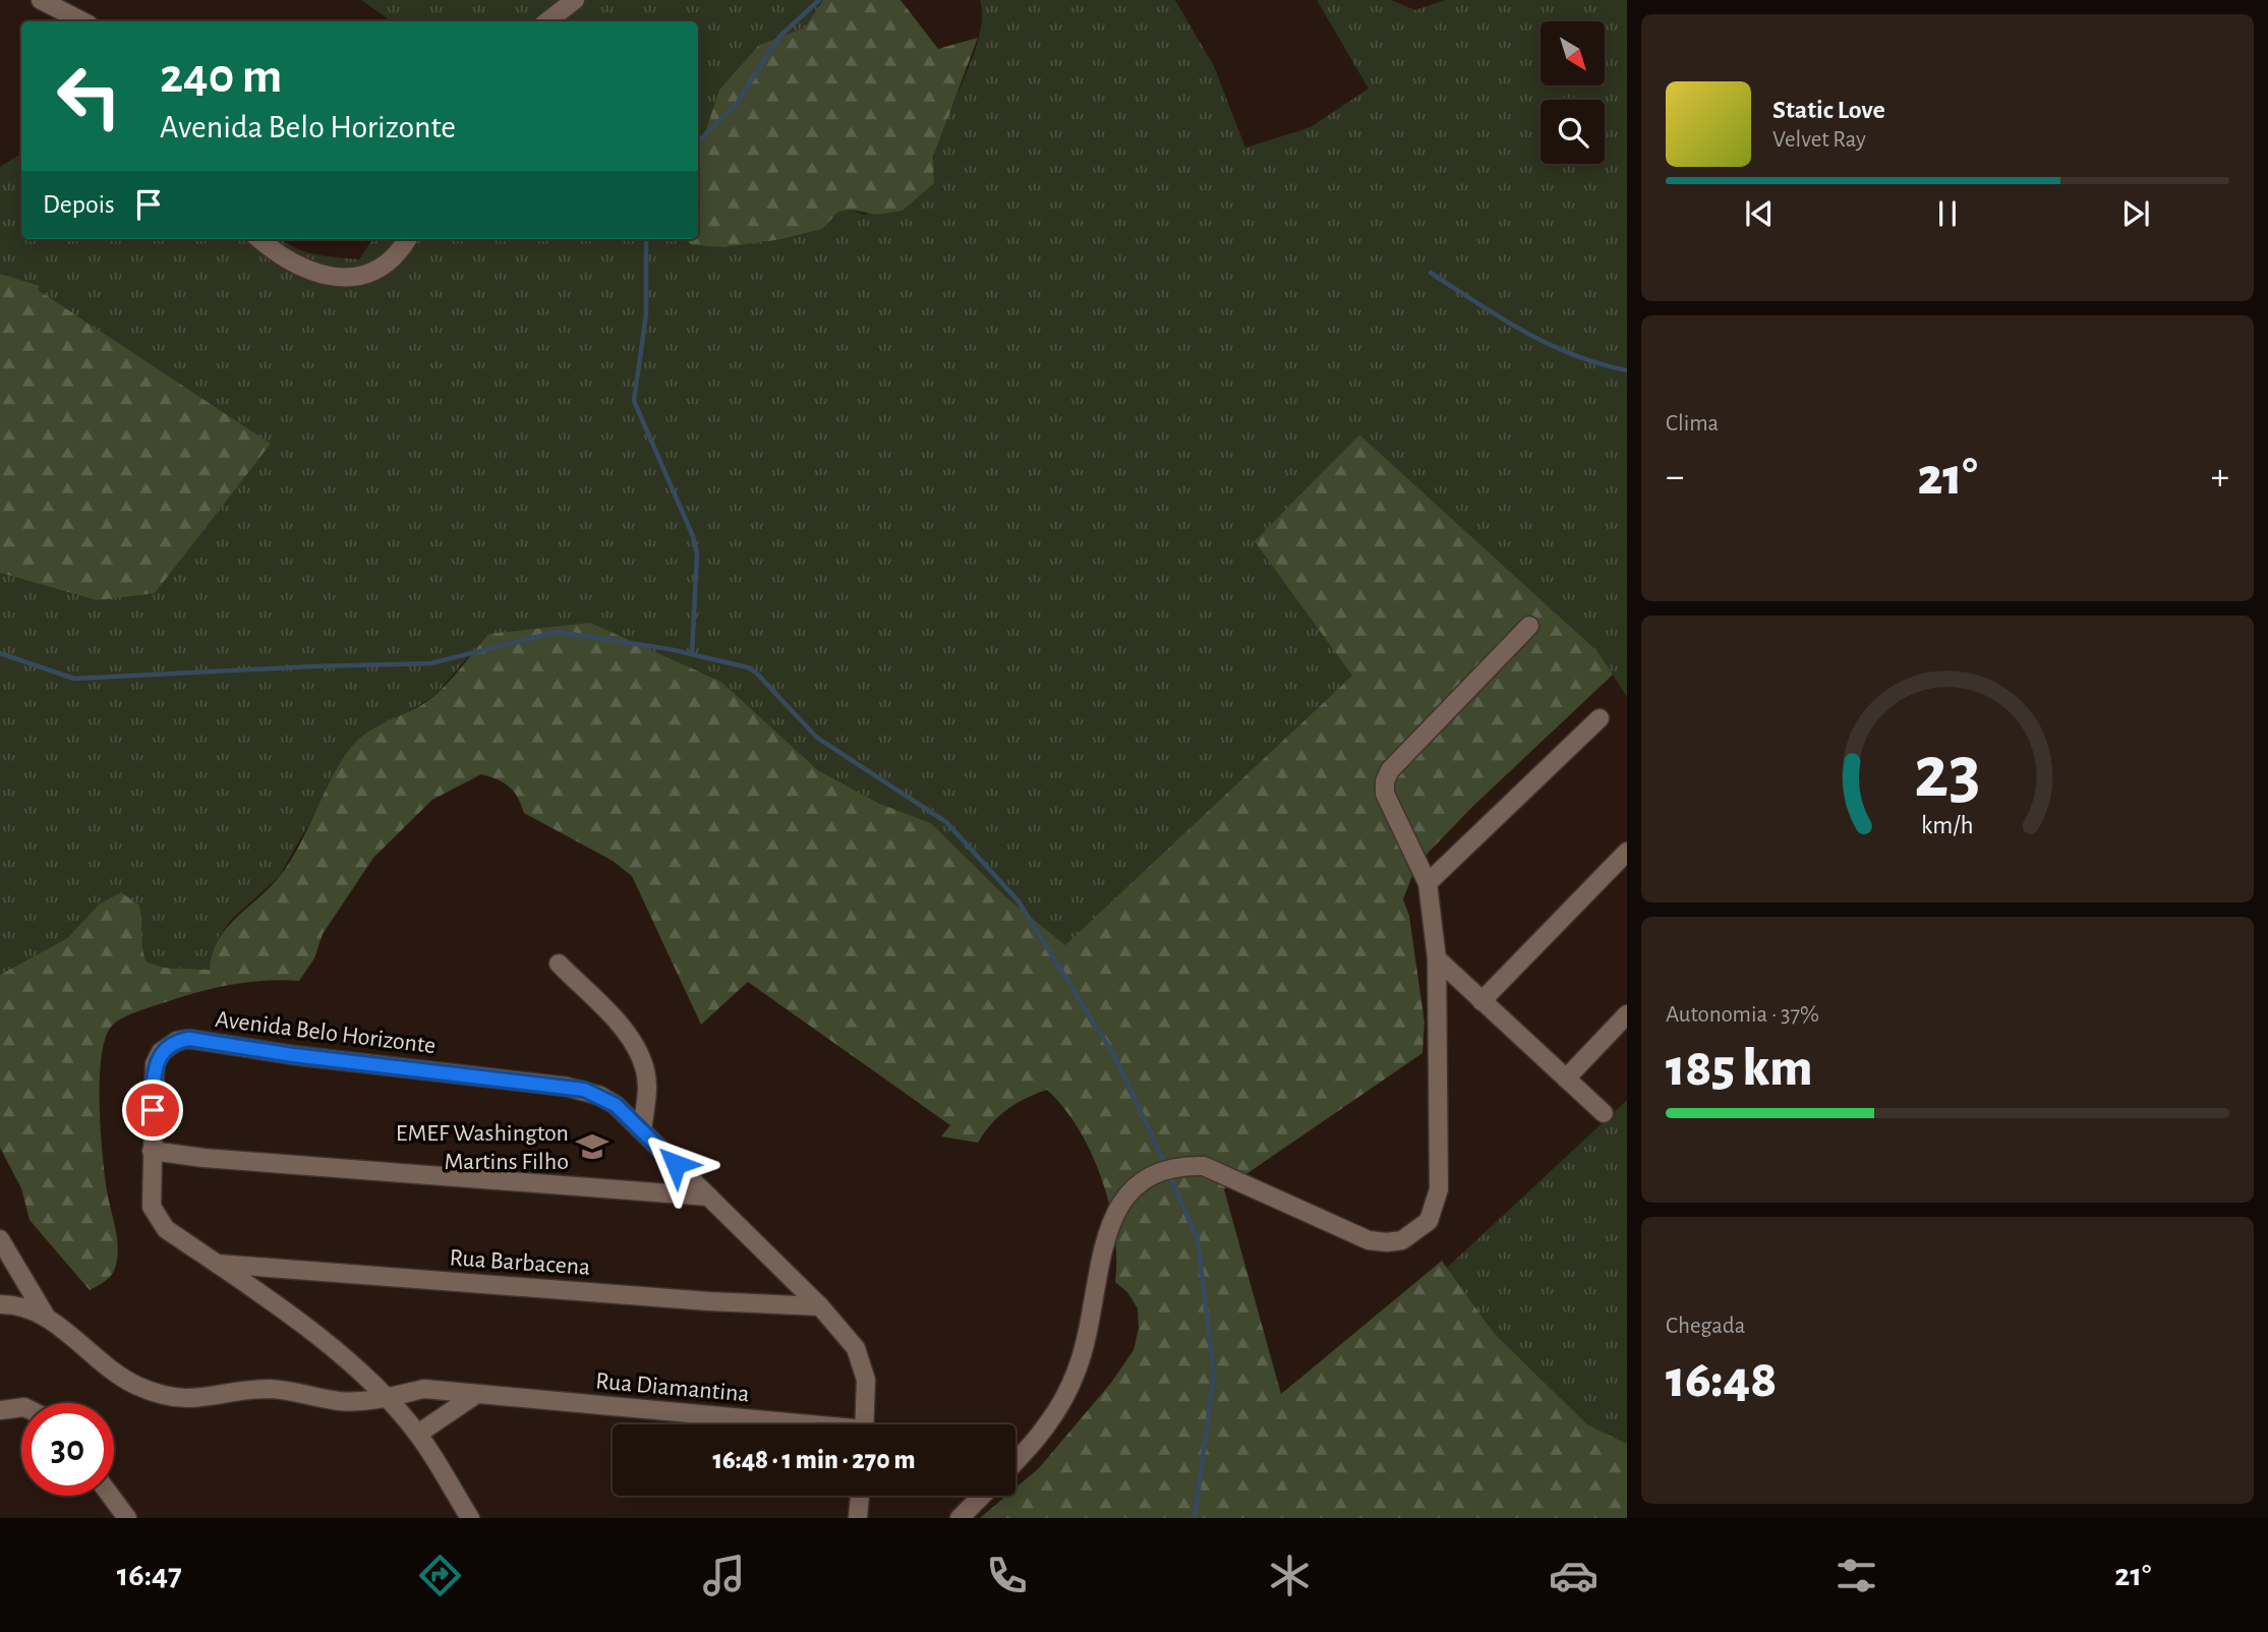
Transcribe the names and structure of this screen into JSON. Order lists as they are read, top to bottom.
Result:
{
  "streets": {
    "street": ["Avenida Belo Horizonte", "Rua Barbacena", "Rua Diamantina"]
  },
  "crossings": [
    ["Avenida Belo Horizonte", "Rua Barbacena"],
    ["Avenida Belo Horizonte", "Rua Diamantina"]
  ],
  "places": {
    "school or university": ["EMEF Washington Martins Filho"]
  },
  "north": "bottom right",
  "page": {
    "turn": ["240 m", "Avenida Belo Horizonte"],
    "song": ["Static Love", "Velvet Ray"],
    "then": "Depois",
    "tile": [
      "Clima",
      ["Autonomia · 37%", "185 km"],
      ["Chegada", "16:48"]
    ],
    "heat": ["−", "21°", "+"],
    "limit": "30",
    "trip": "16:48 · 1 min · 270 m",
    "tabs": ["16:47", "21°"],
    "gauge": ["23", "km/h"]
  }
}
